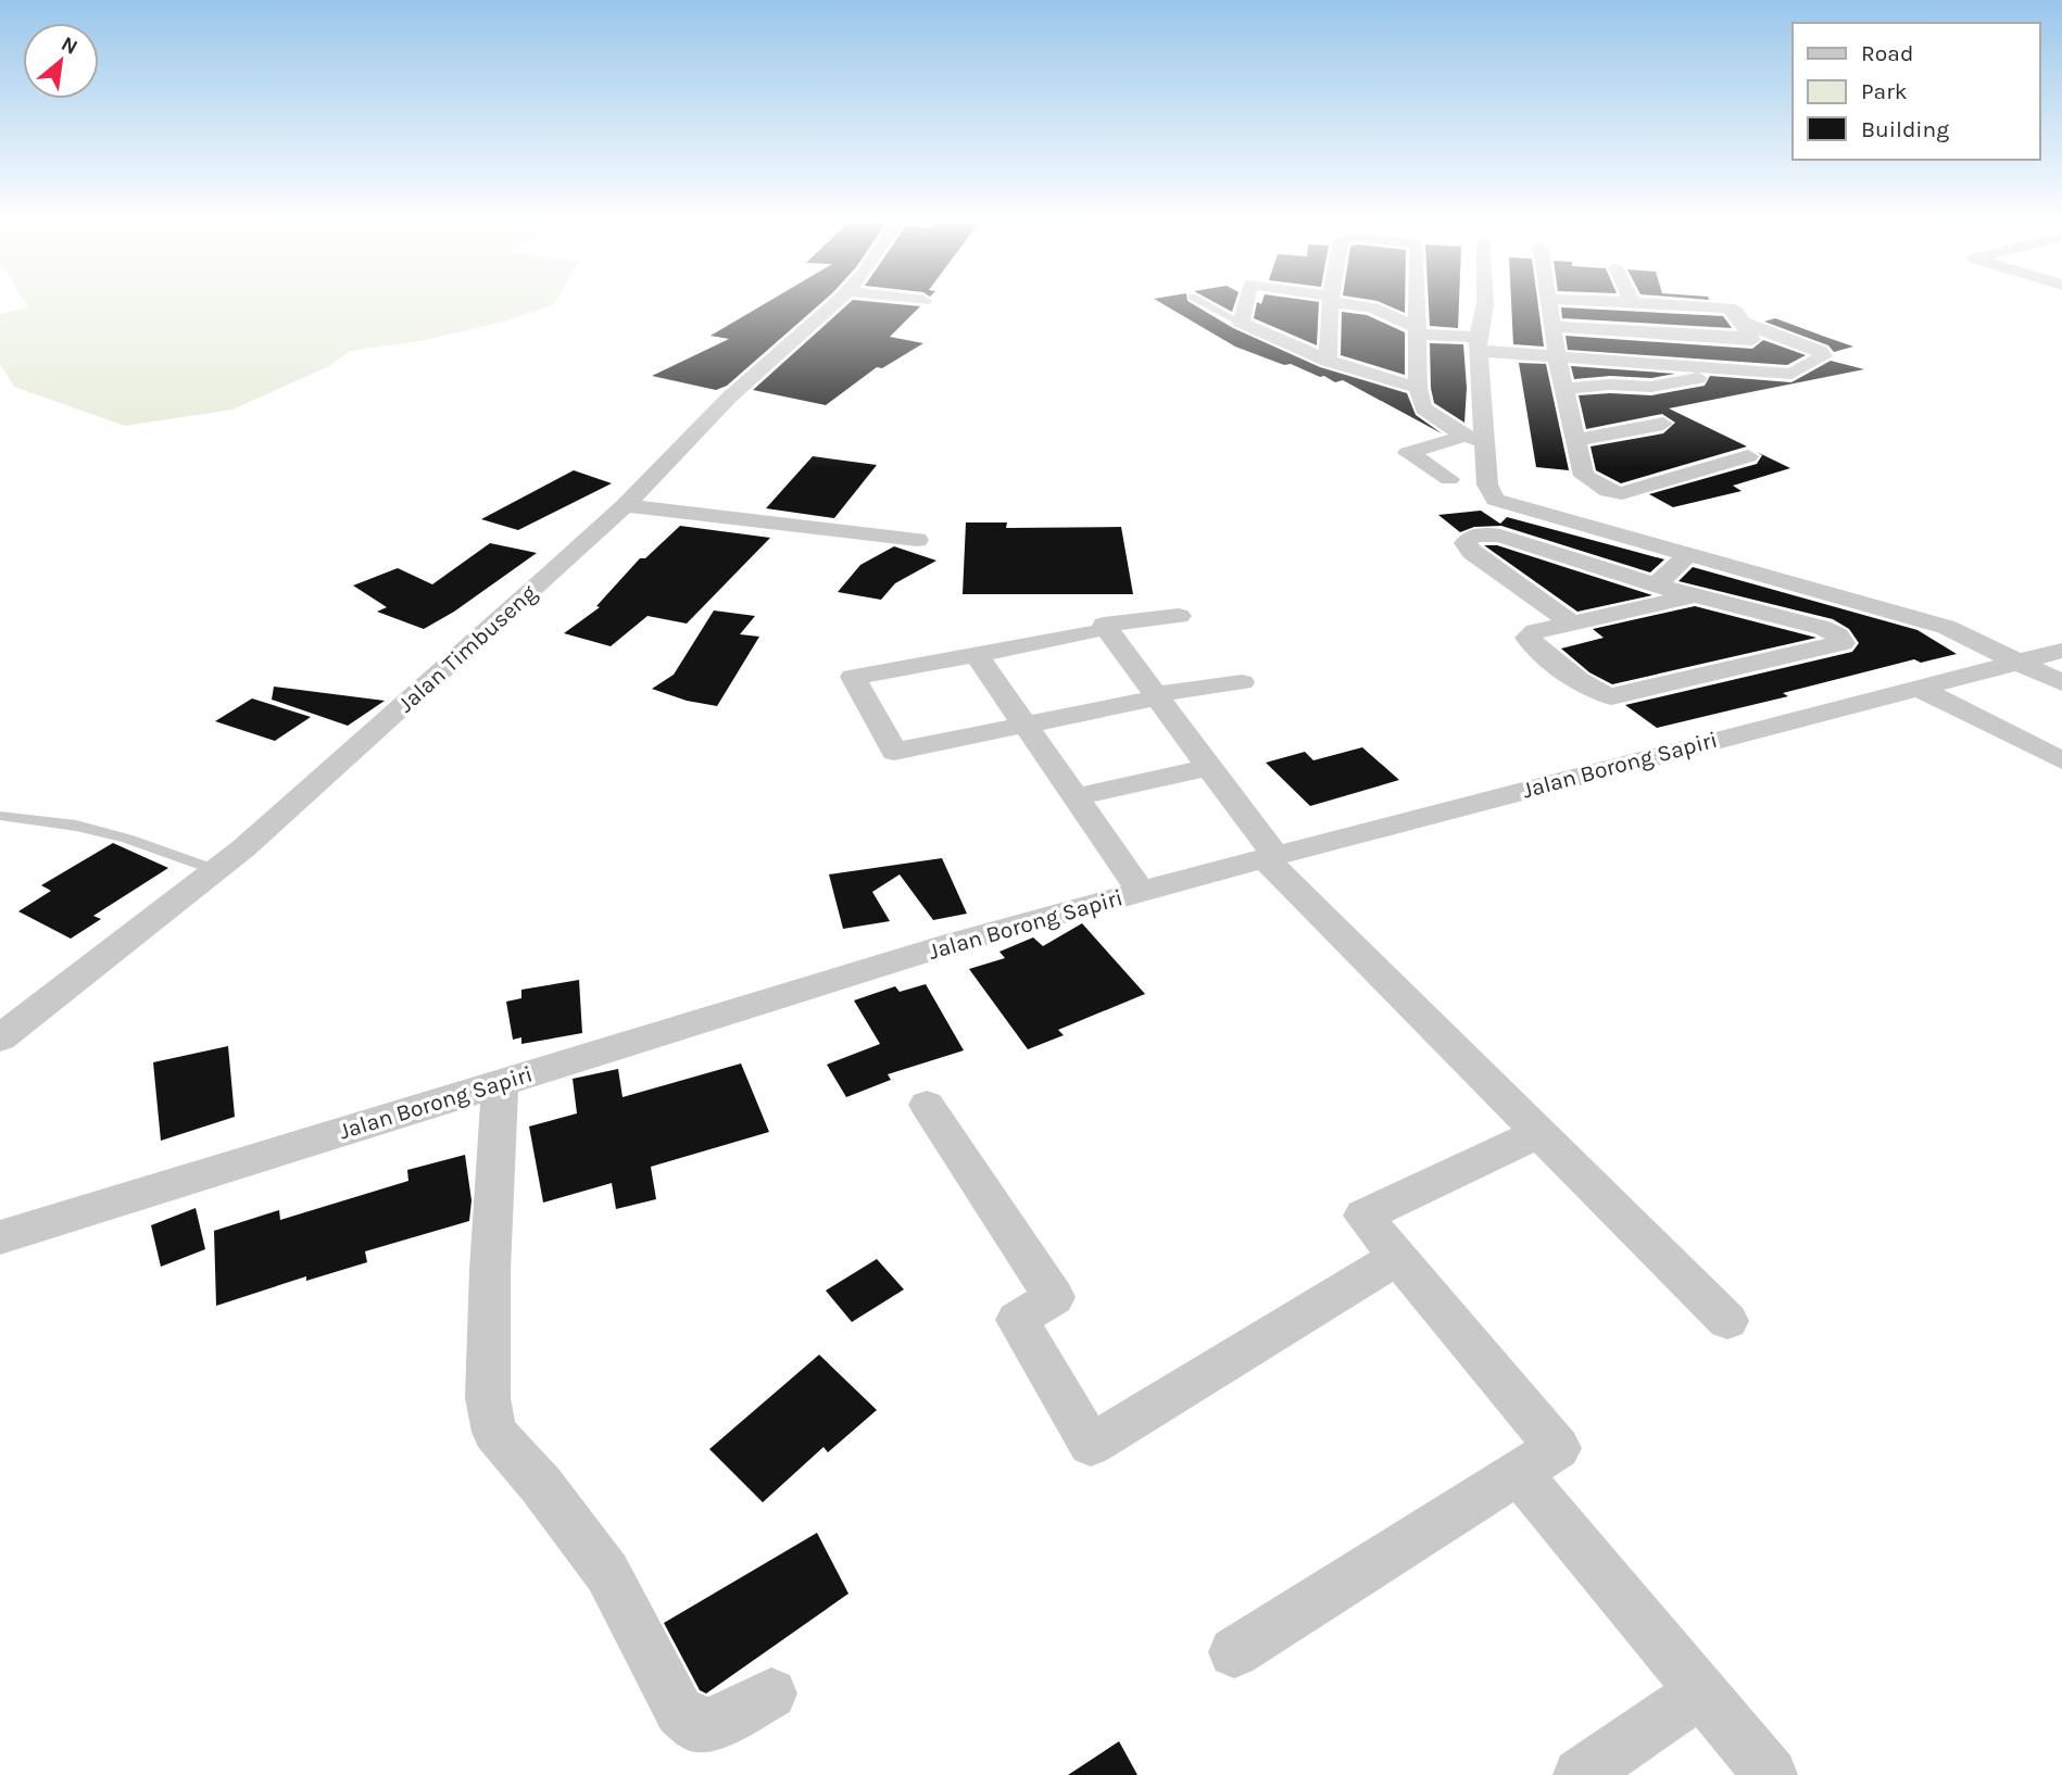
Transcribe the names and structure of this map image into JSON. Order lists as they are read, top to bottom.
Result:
{
  "streets": {
    "street": ["Jalan Timbuseng", "Jalan Borong Sapiri"]
  },
  "legend": ["Road", "Park", "Building"],
  "north": "top right"
}
